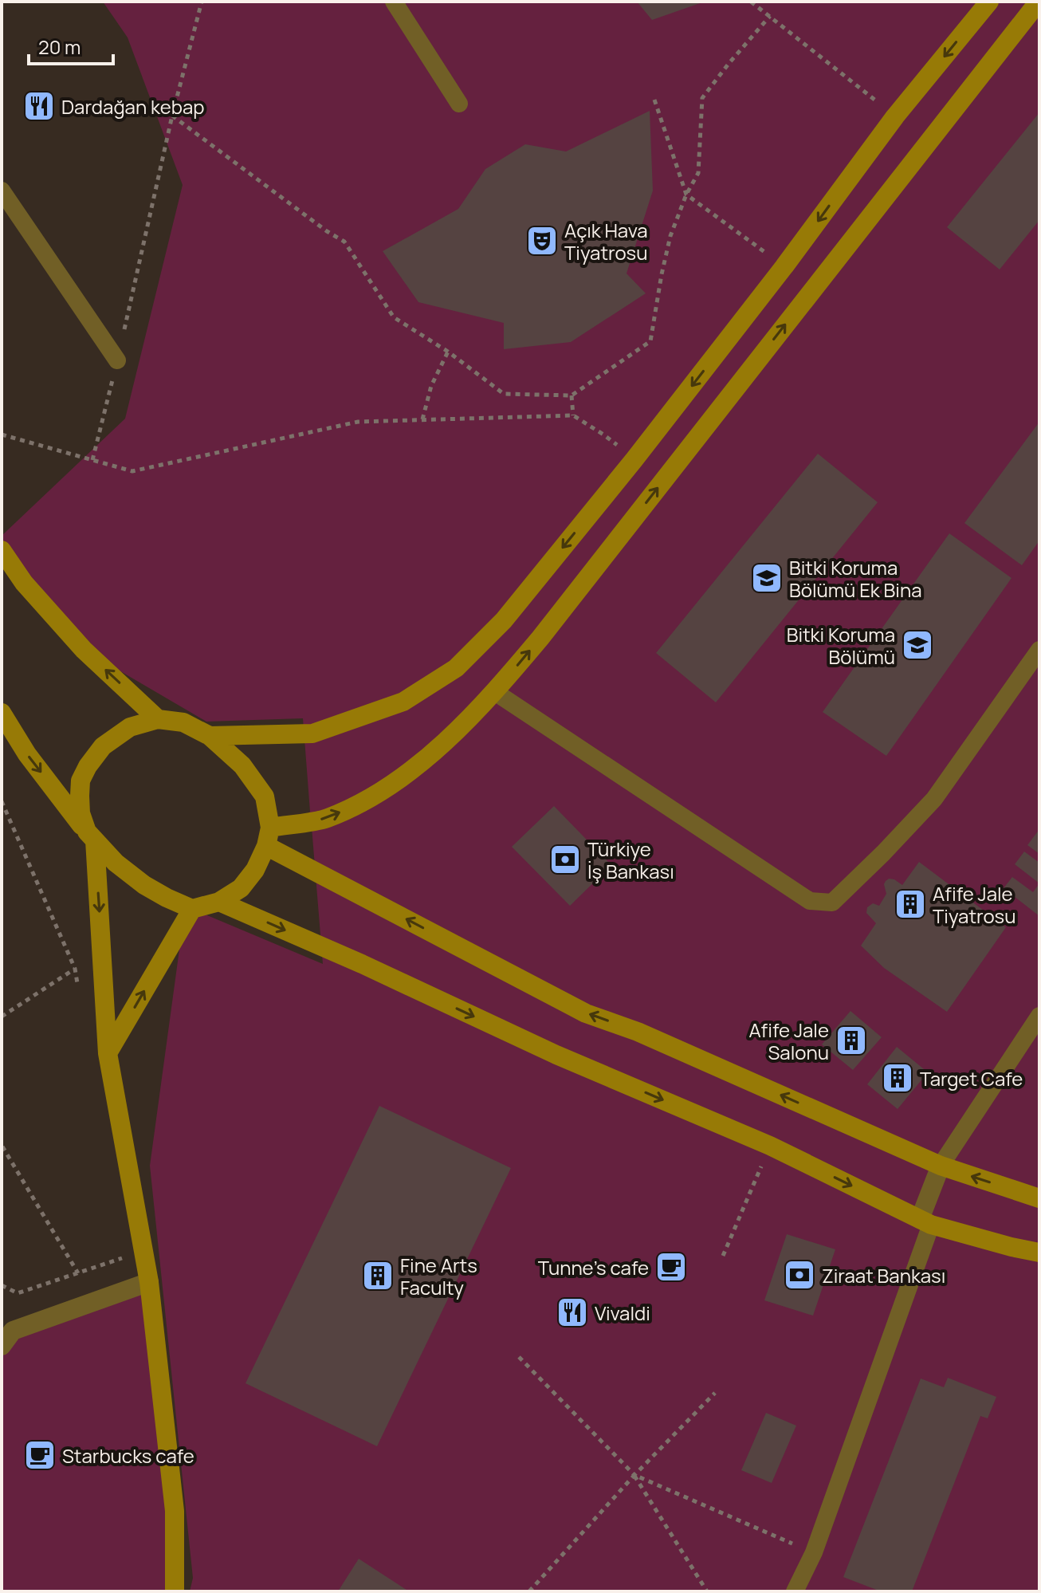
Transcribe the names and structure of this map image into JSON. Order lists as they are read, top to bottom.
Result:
{
  "places": {
    "restaurant": ["Dardağan kebap", "Vivaldi"],
    "theatre": ["Açık Hava Tiyatrosu"],
    "school or university": ["Bitki Koruma Bölümü Ek Bina", "Bitki Koruma Bölümü"],
    "bank": ["Türkiye İş Bankası", "Ziraat Bankası"],
    "building": [
      "Afife Jale Tiyatrosu",
      "Afife Jale Salonu",
      "Target Cafe",
      "Fine Arts Faculty"
    ],
    "cafe": ["Tunne's cafe", "Starbucks cafe"]
  },
  "scale_bar": "20 m"
}
